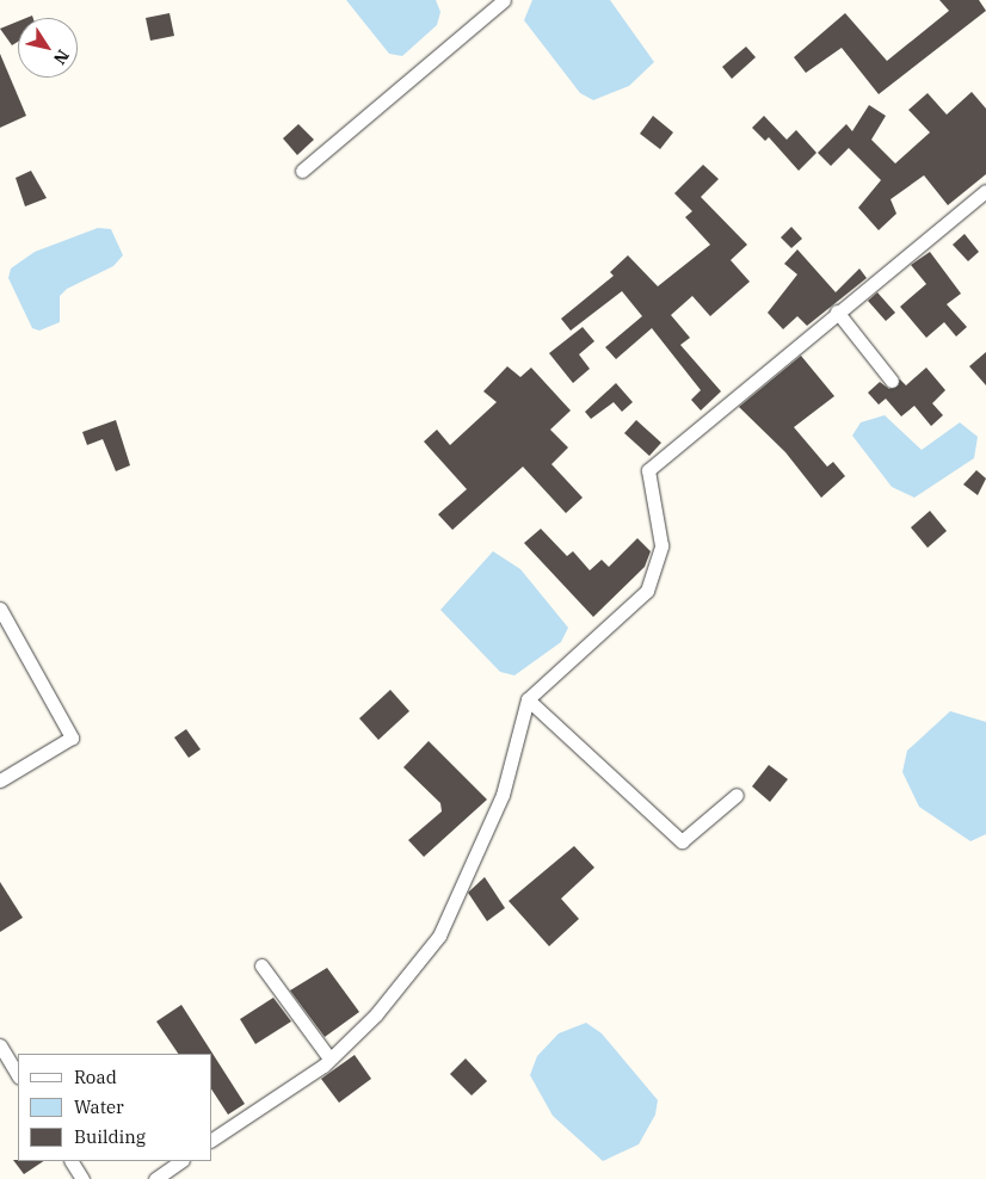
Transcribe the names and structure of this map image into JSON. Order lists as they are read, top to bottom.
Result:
{
  "legend": ["Road", "Water", "Building"],
  "north": "bottom right"
}
